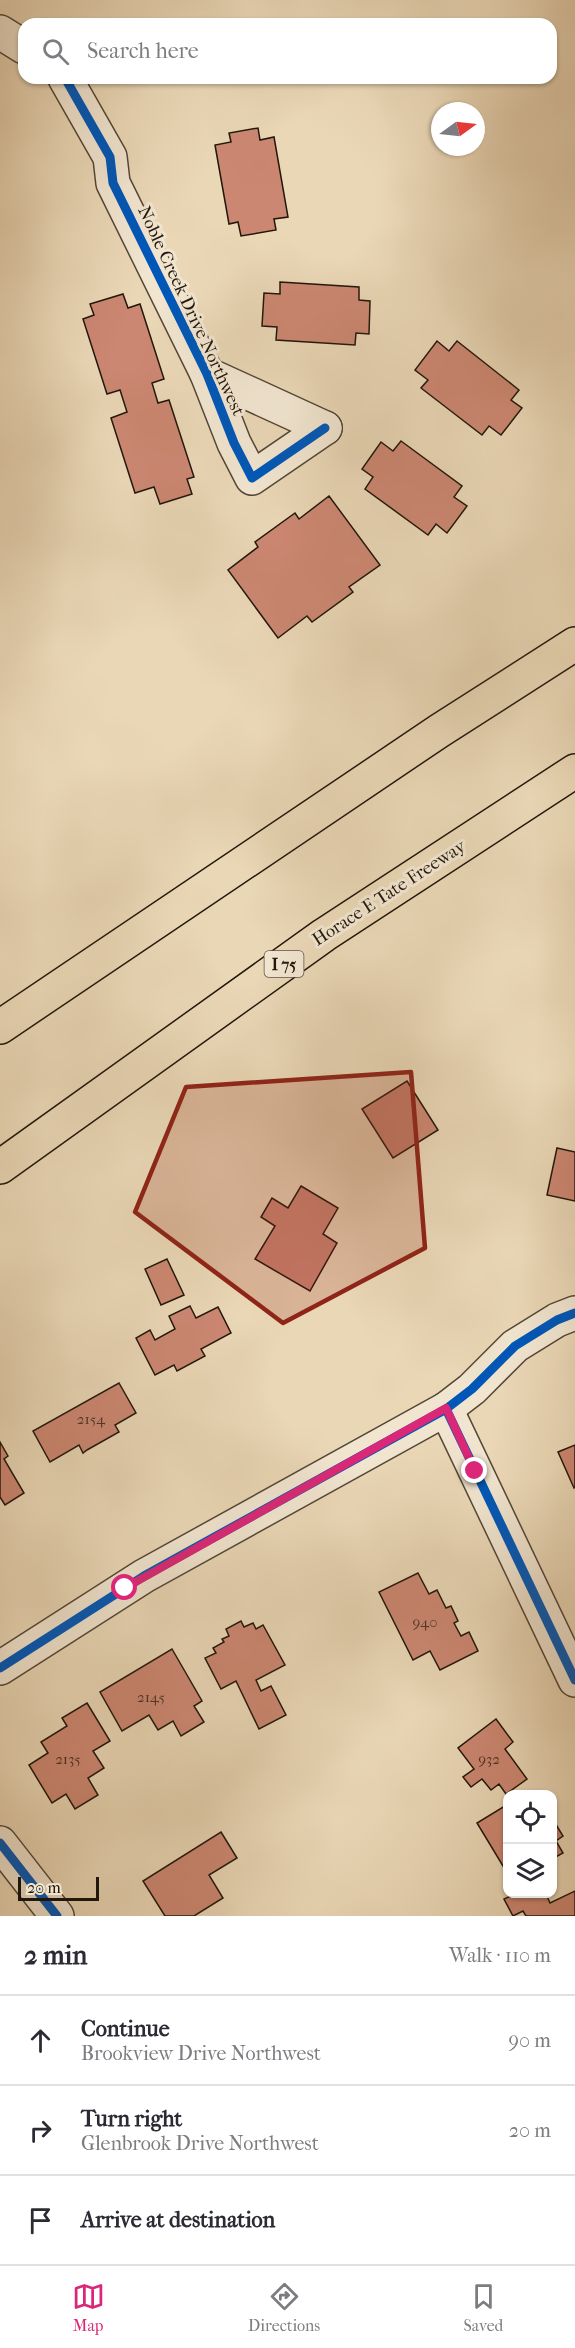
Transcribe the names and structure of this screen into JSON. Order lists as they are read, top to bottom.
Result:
{
  "streets": {
    "highway": ["Horace E Tate Freeway", "I 75"],
    "street": ["Noble Creek Drive Northwest"]
  },
  "house_numbers": [
    "2154",
    "940",
    "2145",
    "2135",
    "932"
  ],
  "scale_bar": "20 m",
  "north": "right",
  "page": {
    "search": "Search here",
    "scale": "20 m",
    "heading": ["2 min", "Walk · 110 m"],
    "list": [
      ["Continue", "Brookview Drive Northwest", "90 m"],
      ["Turn right", "Glenbrook Drive Northwest", "20 m"],
      "Arrive at destination"
    ],
    "nav": ["Map", "Directions", "Saved"]
  }
}
